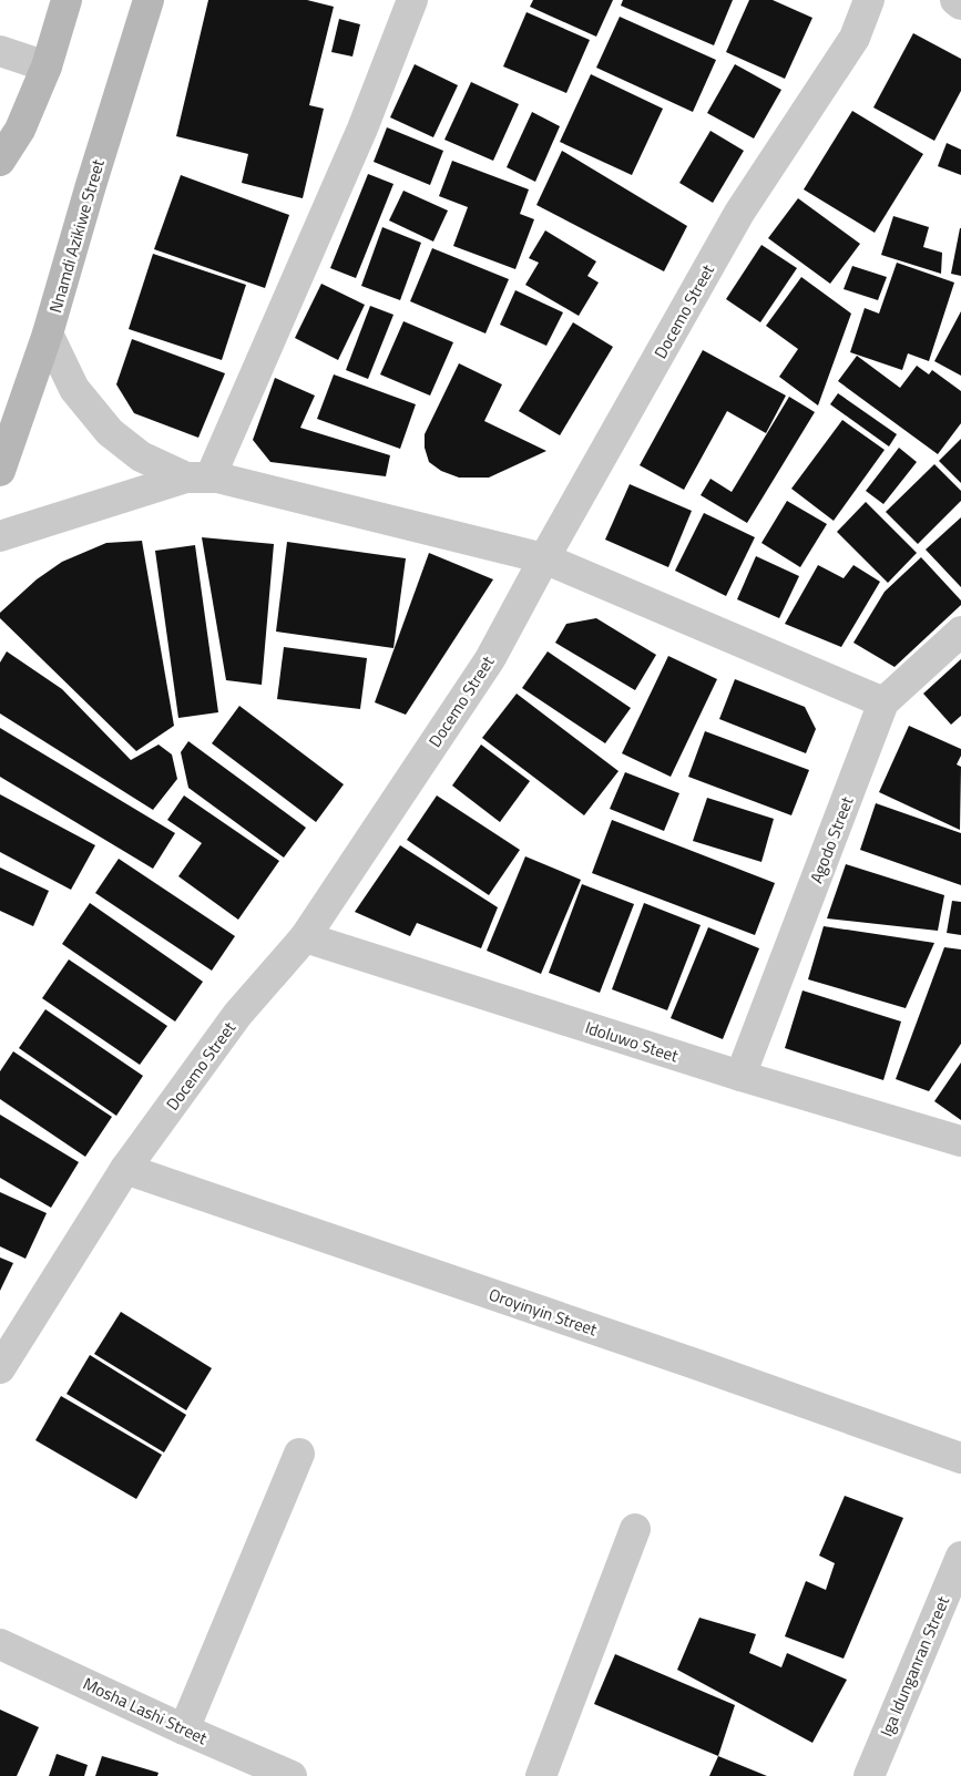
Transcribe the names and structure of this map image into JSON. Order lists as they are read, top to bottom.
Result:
{
  "streets": {
    "main road": ["Nnamdi Azikiwe Street"],
    "street": [
      "Docemo Street",
      "Agodo Street",
      "Idoluwo Steet",
      "Oroyinyin Street",
      "Iga Idunganran Street",
      "Mosha Lashi Street"
    ]
  },
  "crossings": [
    ["Docemo Street", "Idoluwo Steet"],
    ["Docemo Street", "Oroyinyin Street"],
    ["Agodo Street", "Idoluwo Steet"]
  ]
}
